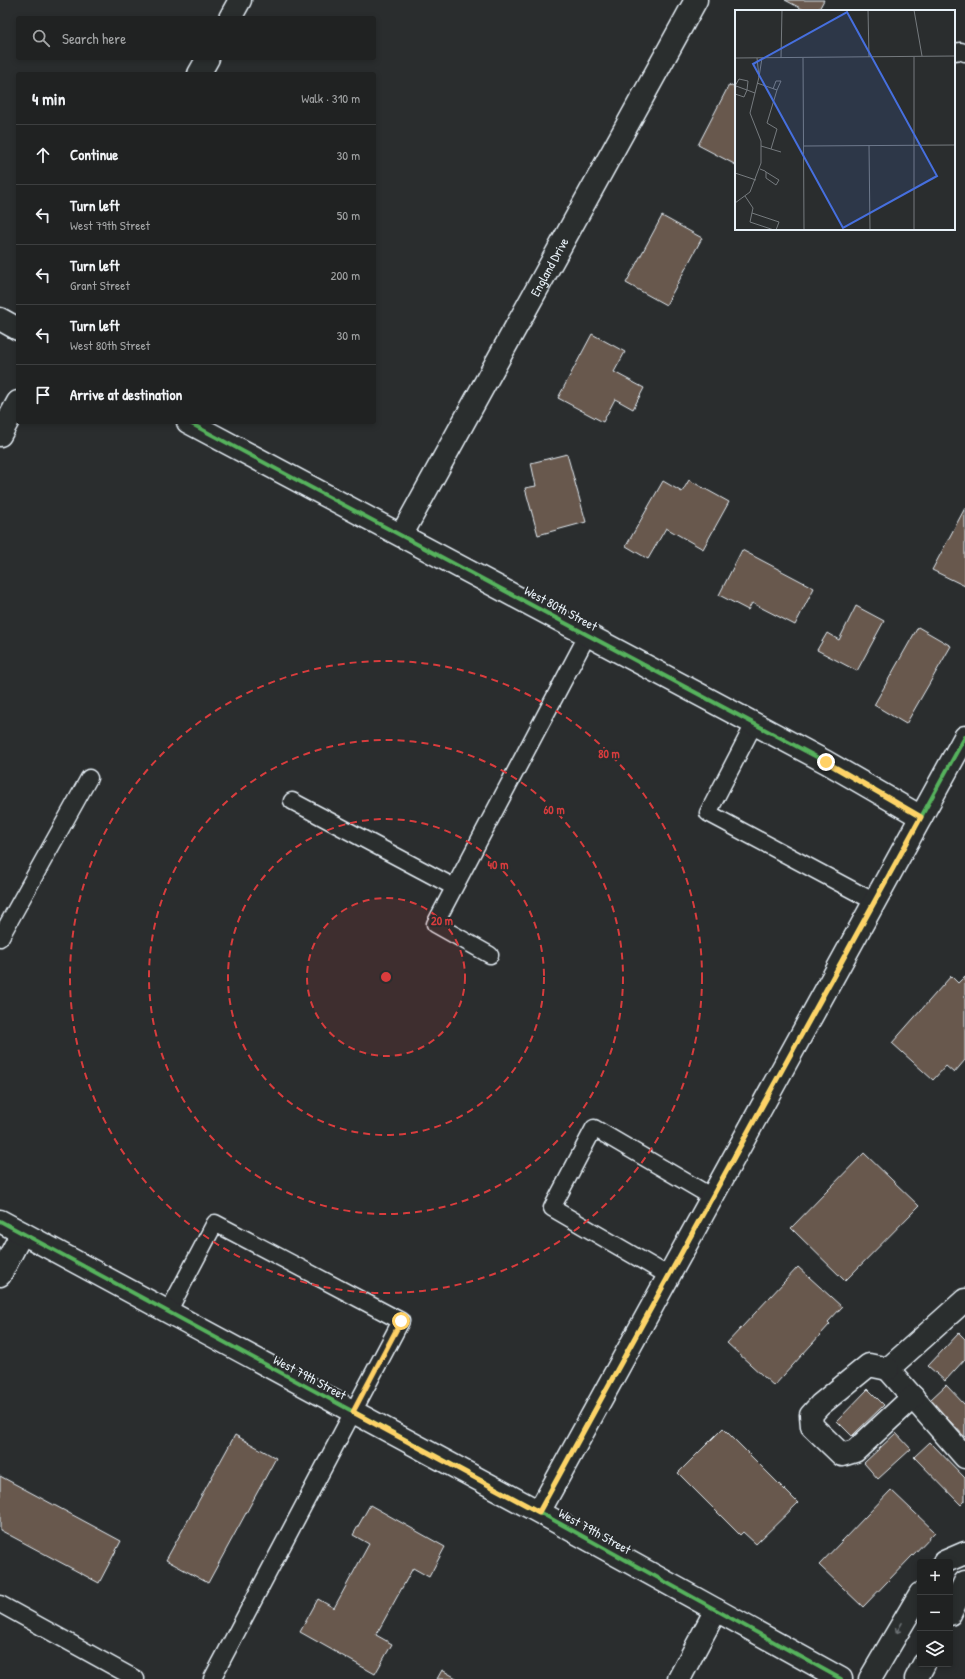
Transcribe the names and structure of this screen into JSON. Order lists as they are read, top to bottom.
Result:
{
  "streets": {
    "street": ["England Drive", "West 80th Street", "West 79th Street"]
  },
  "crossings": [
    ["England Drive", "West 80th Street"]
  ],
  "page": {
    "search": "Search here",
    "heading": ["4 min", "Walk · 310 m"],
    "list": [
      ["Continue", "30 m"],
      ["Turn left", "West 79th Street", "50 m"],
      ["Turn left", "Grant Street", "200 m"],
      ["Turn left", "West 80th Street", "30 m"],
      "Arrive at destination"
    ],
    "map_buttons": ["+", "−"]
  },
  "rings": [
    "80 m",
    "60 m",
    "40 m",
    "20 m"
  ]
}
